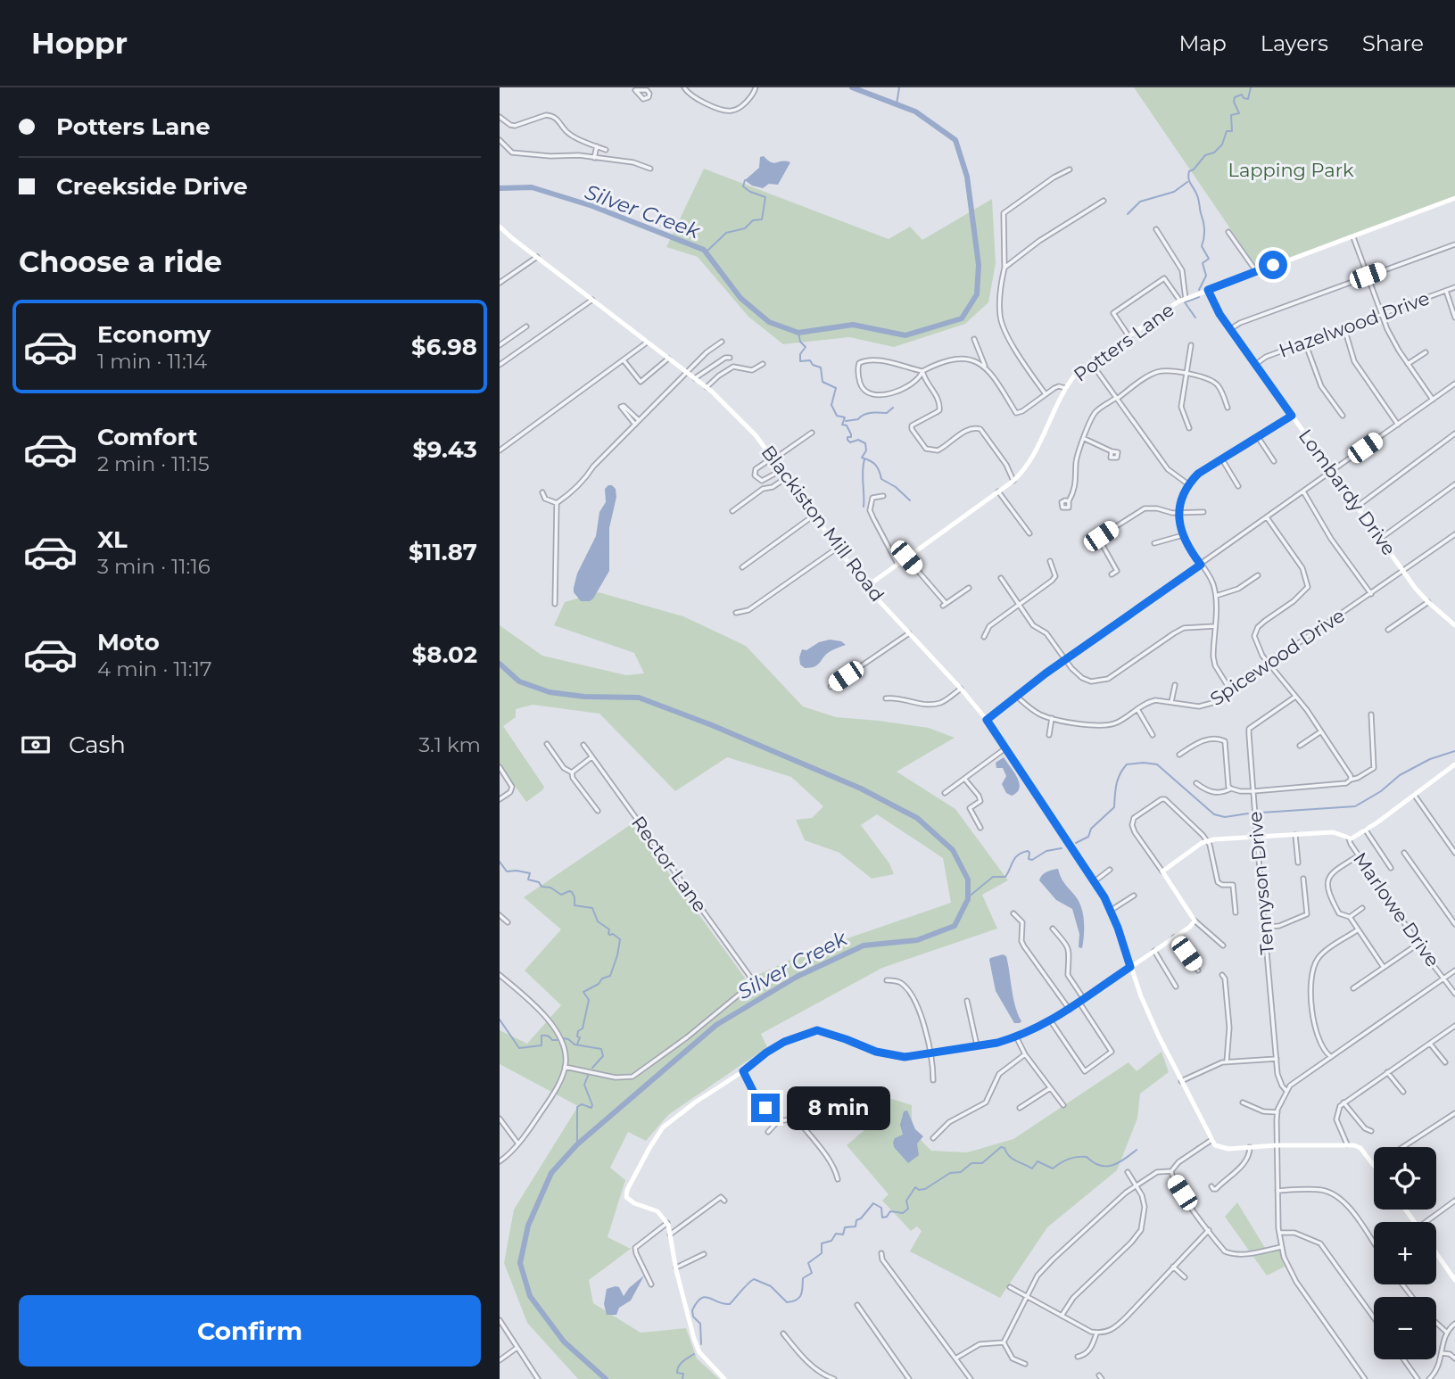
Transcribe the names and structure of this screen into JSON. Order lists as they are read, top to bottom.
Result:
{
  "streets": {
    "main road": [
      "Potters Lane",
      "Lombardy Drive",
      "Blackiston Mill Road",
      "Marlowe Drive"
    ],
    "street": [
      "Hazelwood Drive",
      "Spicewood Drive",
      "Rector Lane",
      "Tennyson Drive"
    ]
  },
  "crossings": [
    ["Hazelwood Drive", "Lombardy Drive"],
    ["Potters Lane", "Lombardy Drive"],
    ["Potters Lane", "Blackiston Mill Road"],
    ["Lombardy Drive", "Spicewood Drive"],
    ["Tennyson Drive", "Marlowe Drive"]
  ],
  "water": ["Silver Creek"],
  "parks": ["Lapping Park"],
  "page": {
    "header": "Hoppr",
    "nav": ["Map", "Layers", "Share"],
    "banner": ["Potters Lane", "Creekside Drive"],
    "heading": "Choose a ride",
    "list": [
      {
        "name": "Economy",
        "note": "1 min · 11:14",
        "value": "$6.98"
      },
      {
        "name": "Comfort",
        "note": "2 min · 11:15",
        "value": "$9.43"
      },
      {
        "name": "XL",
        "note": "3 min · 11:16",
        "value": "$11.87"
      },
      {
        "name": "Moto",
        "note": "4 min · 11:17",
        "value": "$8.02"
      }
    ],
    "pay": ["Cash", "3.1 km"],
    "bubble": "8 min",
    "map_buttons": ["+", "−"],
    "buttons": "Confirm"
  }
}
